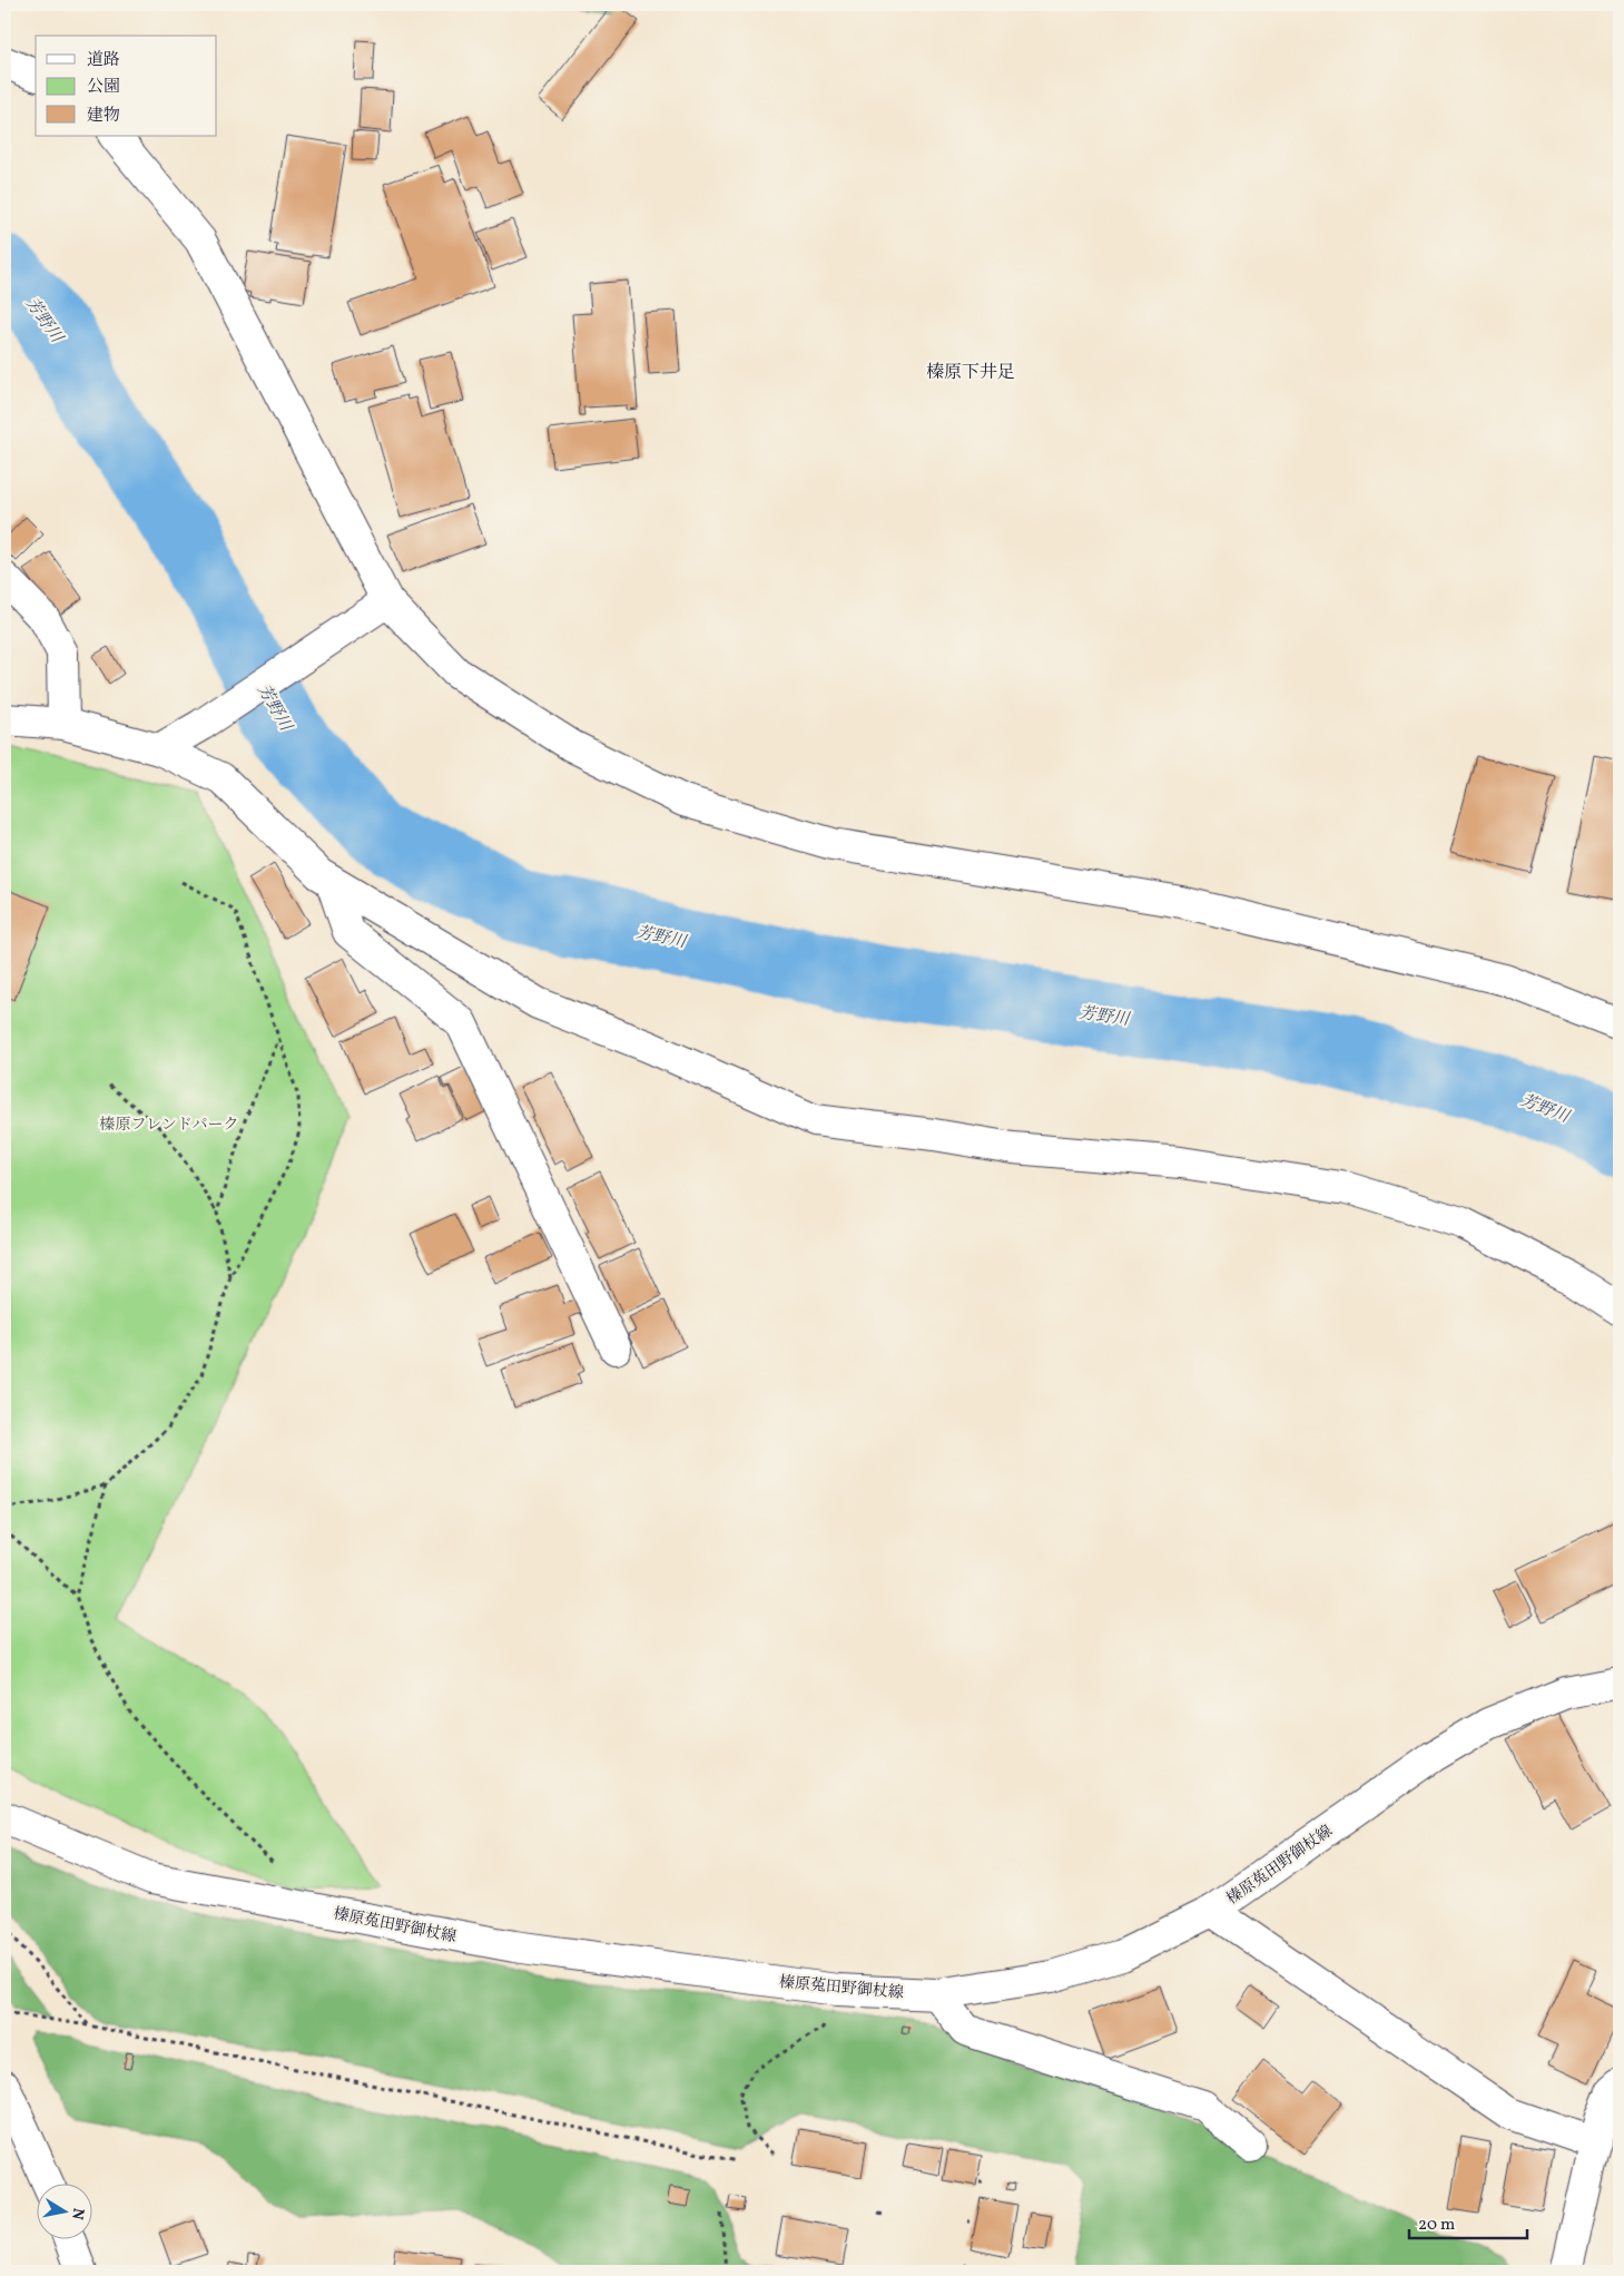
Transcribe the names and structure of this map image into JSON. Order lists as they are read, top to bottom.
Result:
{
  "streets": {
    "street": ["榛原菟田野御杖線"]
  },
  "districts": ["榛原下井足"],
  "water": ["芳野川"],
  "parks": ["榛原フレンドパーク"],
  "legend": ["道路", "公園", "建物"],
  "scale_bar": "20 m",
  "north": "right"
}
